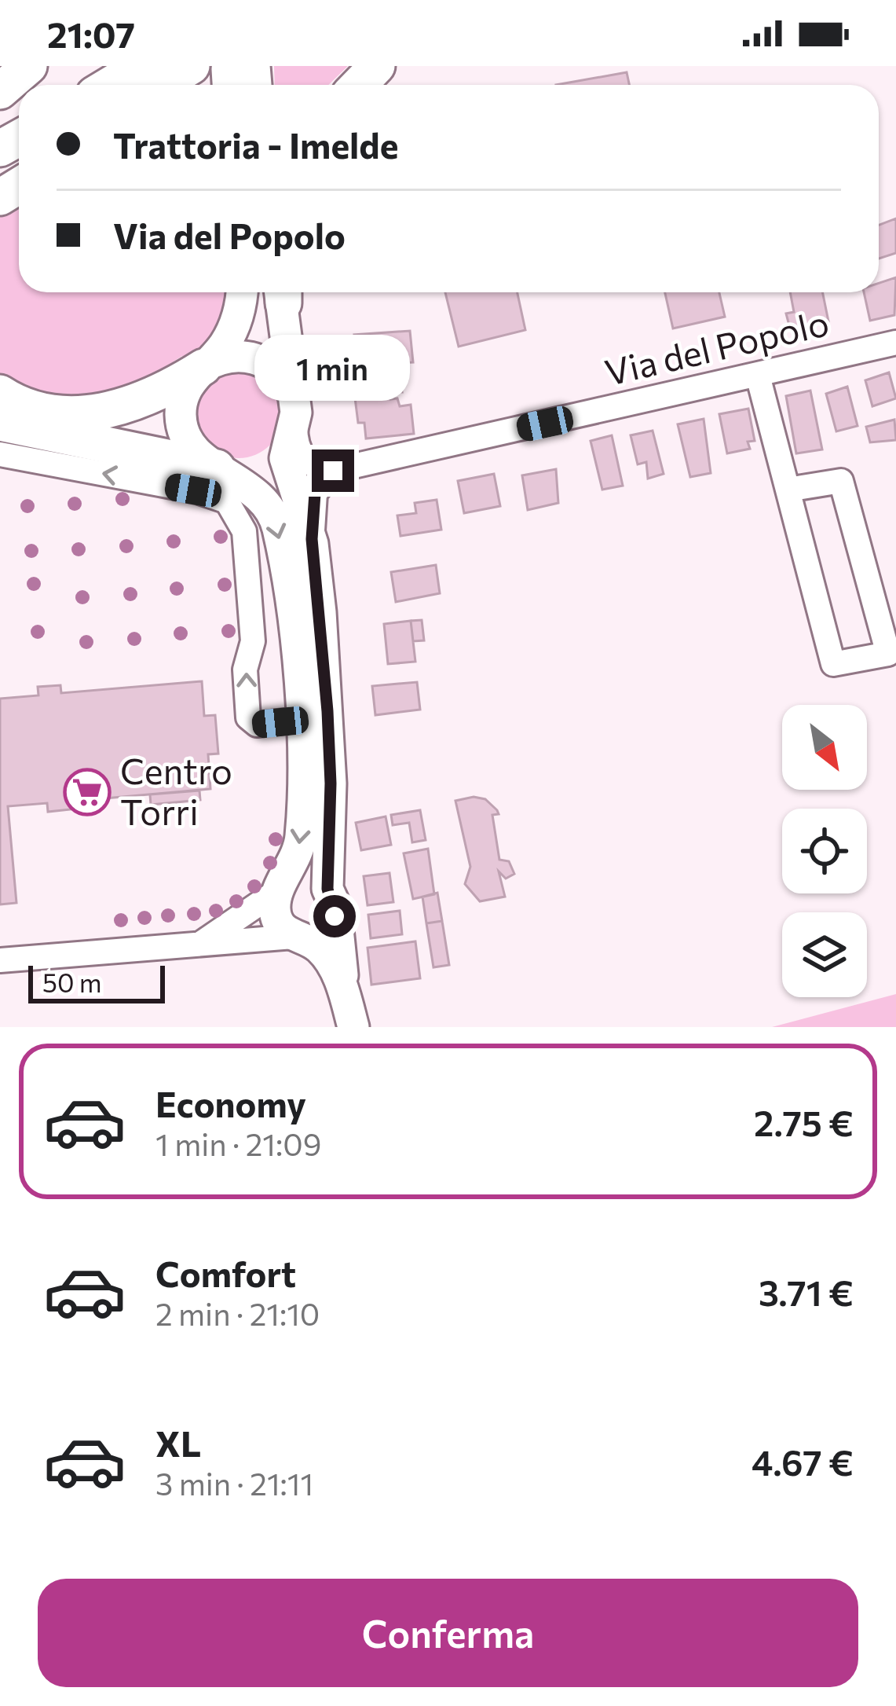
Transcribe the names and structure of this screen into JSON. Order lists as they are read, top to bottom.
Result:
{
  "streets": {
    "street": ["Via del Popolo"]
  },
  "places": {
    "supermarket": ["Centro Torri"]
  },
  "scale_bar": "50 m",
  "north": "bottom right",
  "page": {
    "status": "21:07",
    "banner": ["Trattoria - Imelde", "Via del Popolo"],
    "bubble": "1 min",
    "scale": "50 m",
    "list": [
      {
        "name": "Economy",
        "note": "1 min · 21:09",
        "value": "2.75 €"
      },
      {
        "name": "Comfort",
        "note": "2 min · 21:10",
        "value": "3.71 €"
      },
      {
        "name": "XL",
        "note": "3 min · 21:11",
        "value": "4.67 €"
      }
    ],
    "buttons": "Conferma"
  }
}
